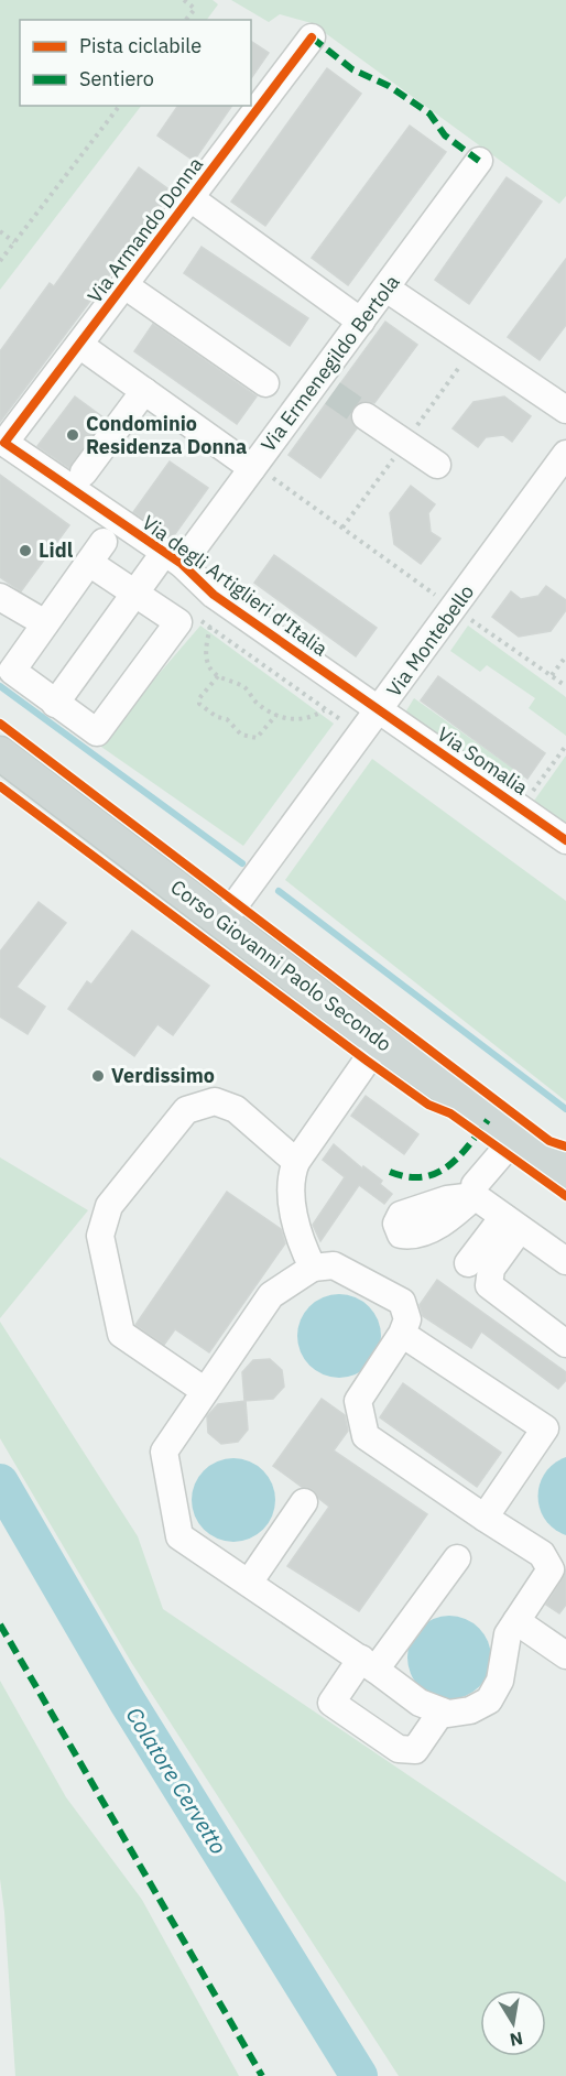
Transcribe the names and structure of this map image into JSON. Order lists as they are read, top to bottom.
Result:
{
  "streets": {
    "main road": ["Corso Giovanni Paolo Secondo"],
    "street": [
      "Via Armando Donna",
      "Via Ermenegildo Bertola",
      "Via degli Artiglieri d'Italia",
      "Via Montebello",
      "Via Somalia"
    ]
  },
  "crossings": [
    ["Via Armando Donna", "Via degli Artiglieri d'Italia"],
    ["Via Ermenegildo Bertola", "Via degli Artiglieri d'Italia"],
    ["Via degli Artiglieri d'Italia", "Via Montebello"],
    ["Via degli Artiglieri d'Italia", "Via Somalia"],
    ["Via Montebello", "Via Somalia"],
    ["Via Montebello", "Corso Giovanni Paolo Secondo"]
  ],
  "water": ["Colatore Cervetto"],
  "places": ["Condominio Residenza Donna", "Lidl", "Verdissimo"],
  "legend": ["Pista ciclabile", "Sentiero"],
  "north": "bottom"
}
